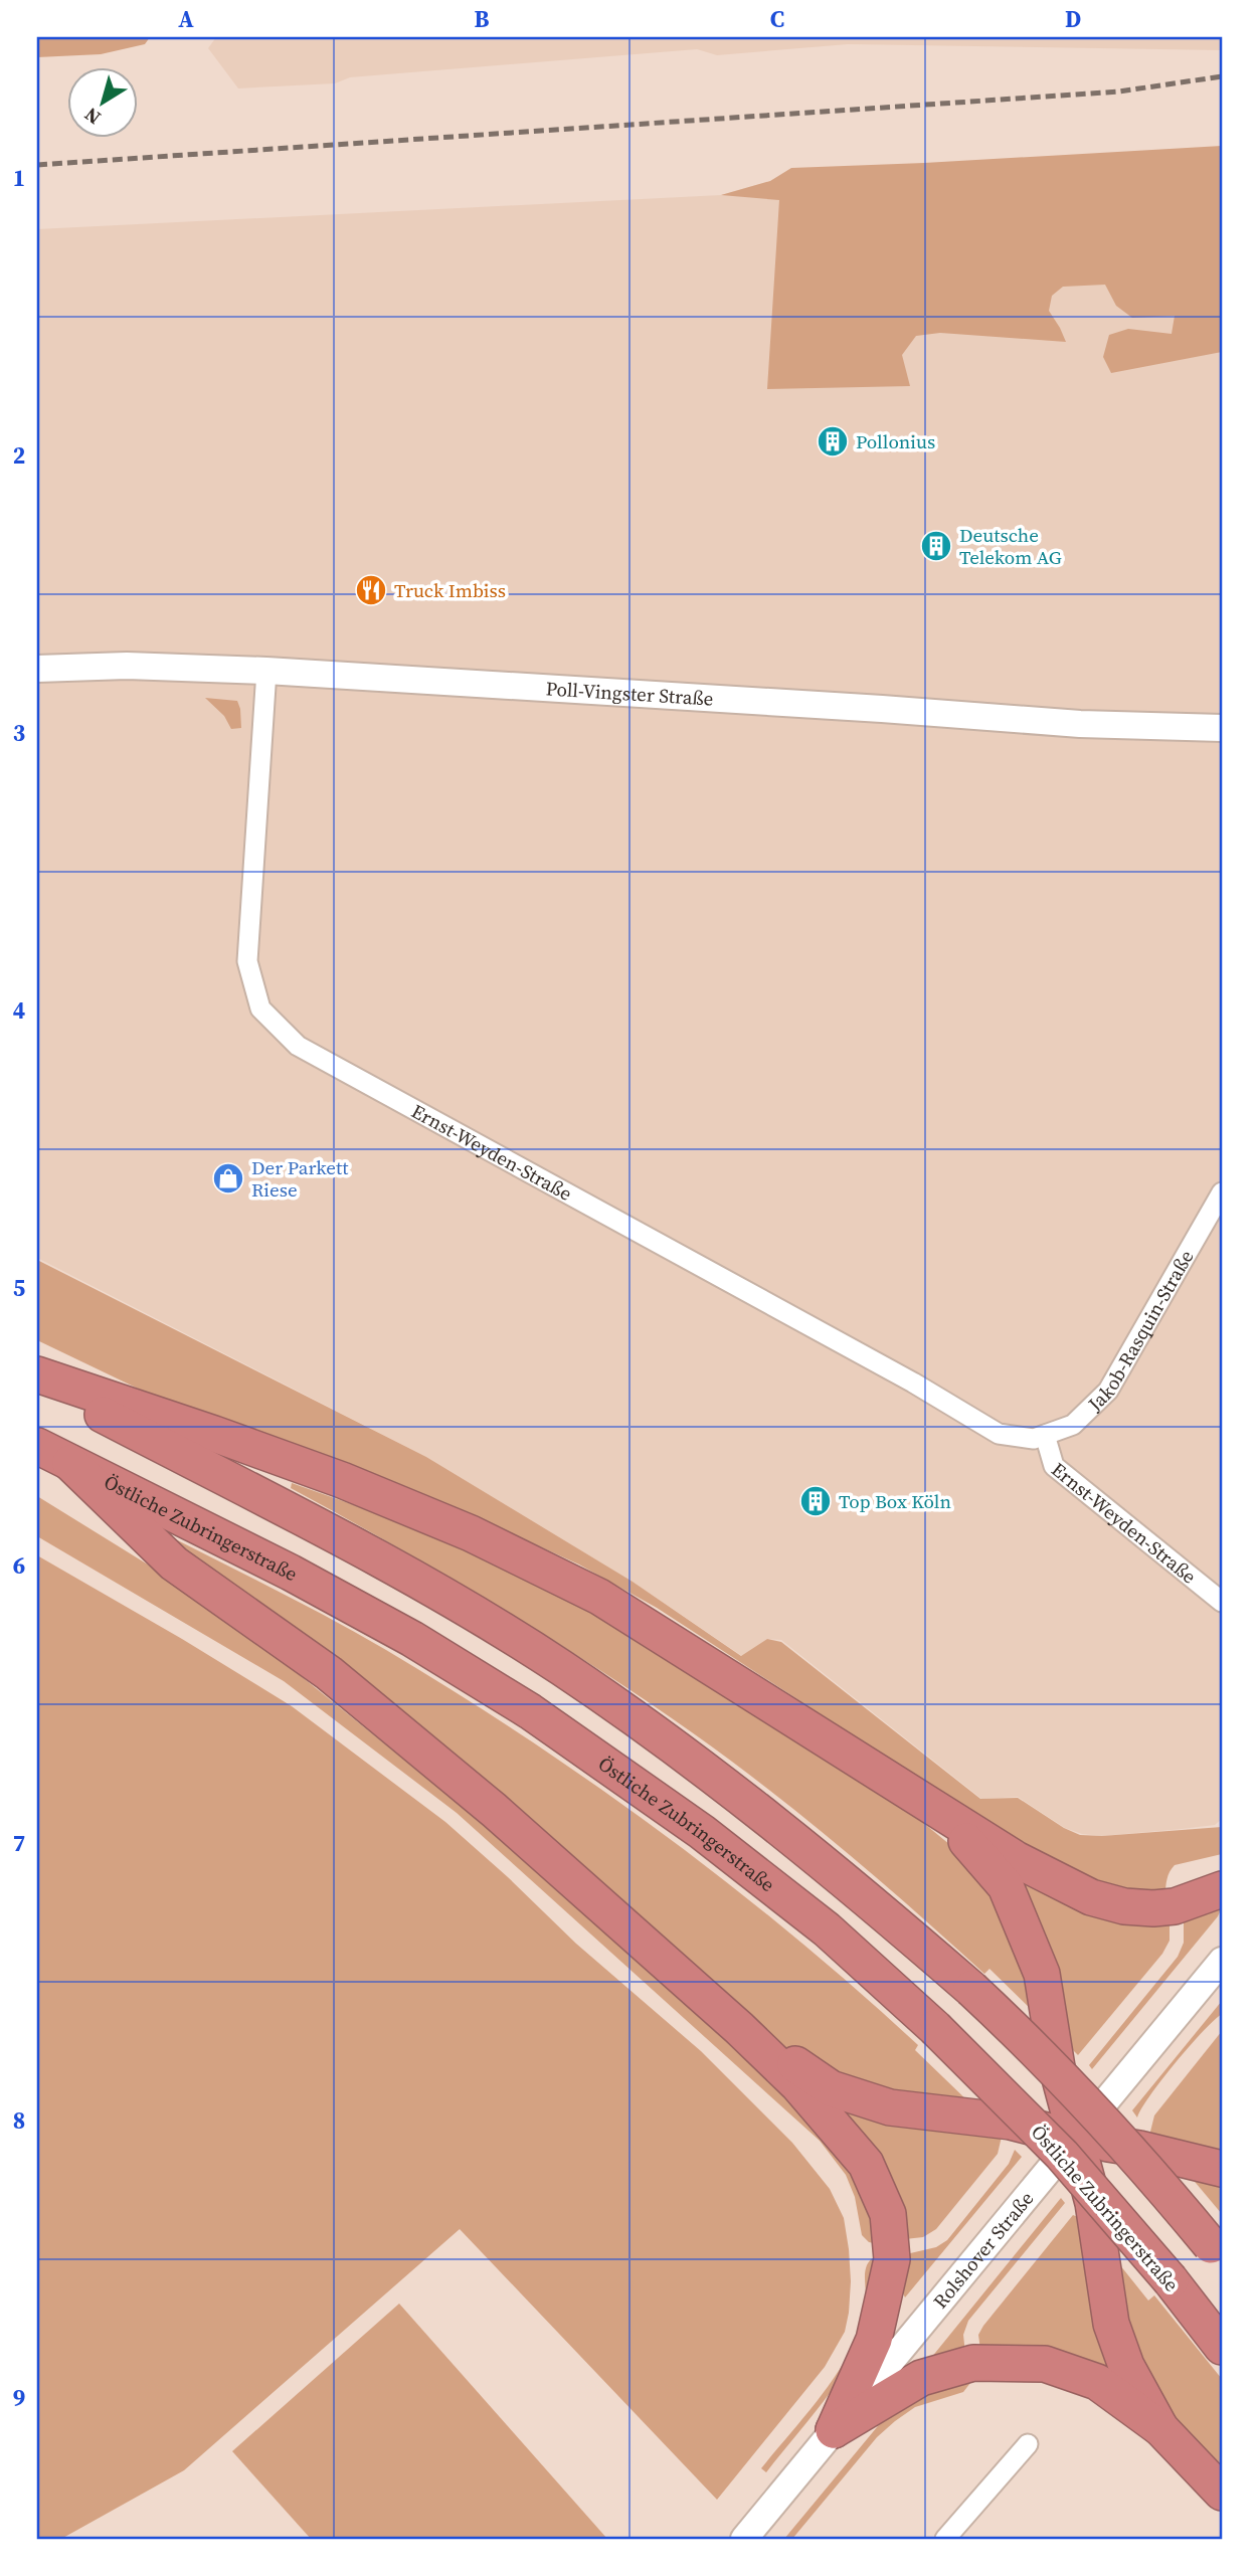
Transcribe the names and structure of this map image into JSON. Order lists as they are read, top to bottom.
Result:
{
  "streets": {
    "highway": ["Östliche Zubringerstraße"],
    "street": [
      "Poll-Vingster Straße",
      "Ernst-Weyden-Straße",
      "Jakob-Rasquin-Straße",
      "Rolshover Straße"
    ]
  },
  "crossings": [
    ["Poll-Vingster Straße", "Ernst-Weyden-Straße"],
    ["Ernst-Weyden-Straße", "Jakob-Rasquin-Straße"]
  ],
  "places": {
    "building": ["Pollonius", "Deutsche Telekom AG", "Top Box Köln"],
    "restaurant": ["Truck Imbiss"],
    "shop": ["Der Parkett Riese"]
  },
  "north": "bottom left",
  "grid": {
    "columns": [
      "A",
      "B",
      "C",
      "D"
    ],
    "rows": [
      "1",
      "2",
      "3",
      "4",
      "5",
      "6",
      "7",
      "8",
      "9"
    ]
  }
}
